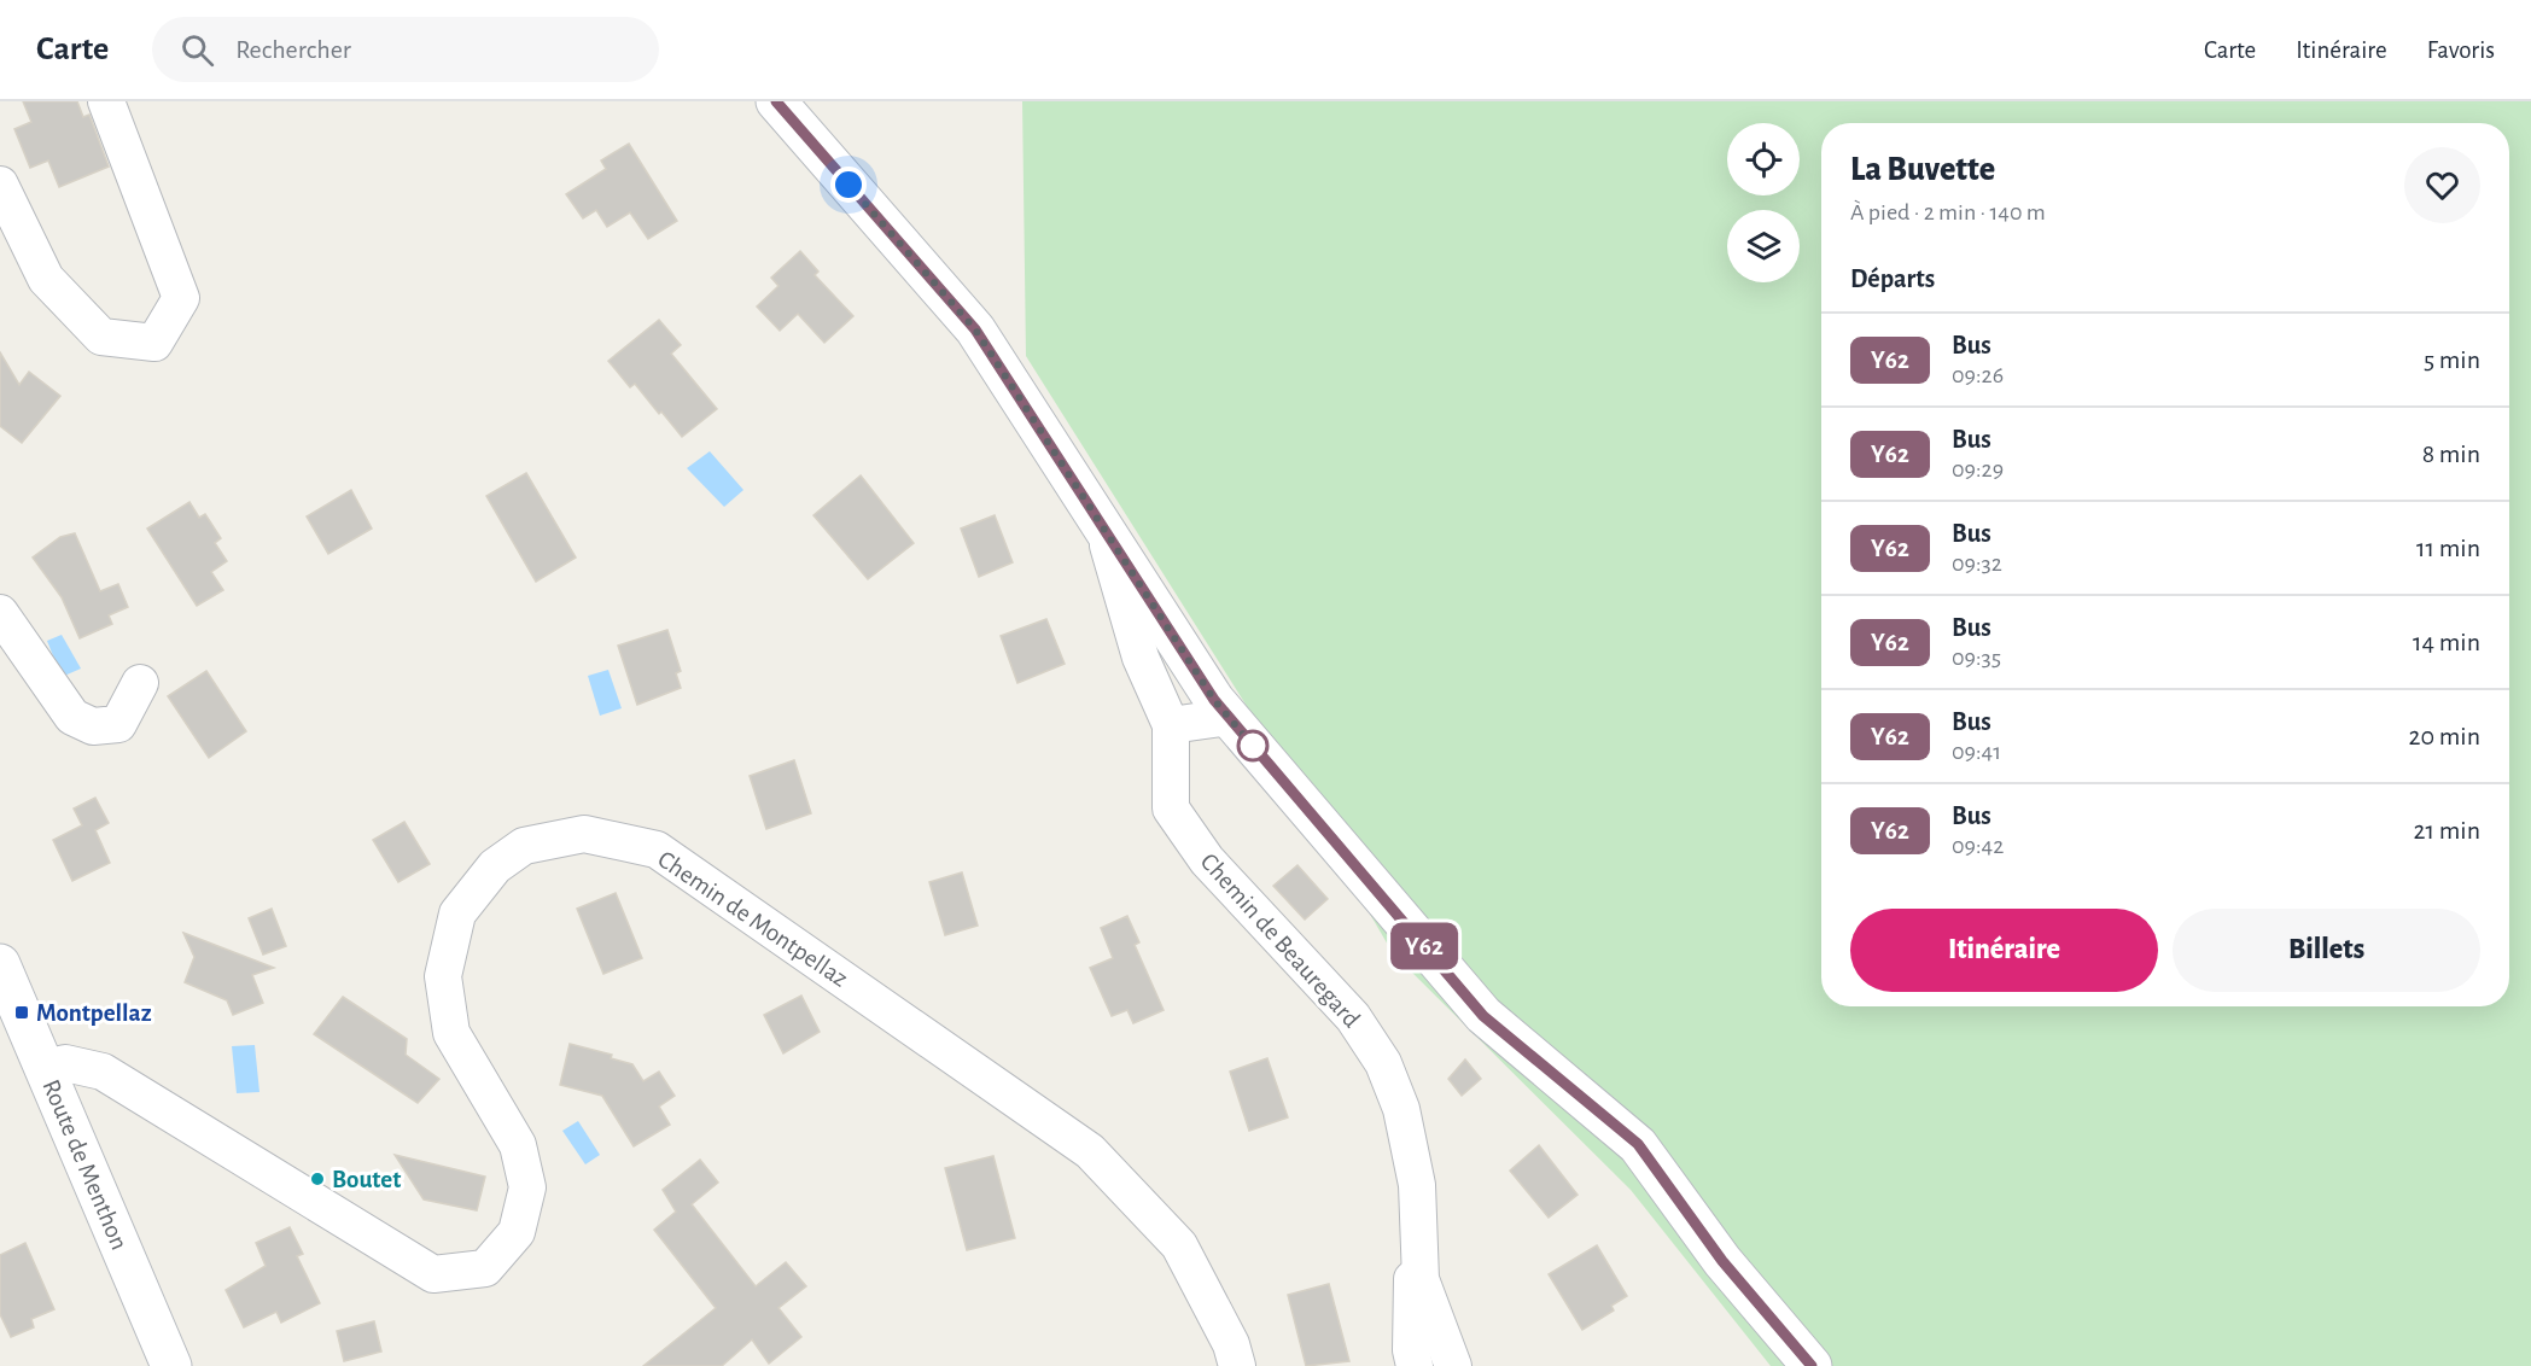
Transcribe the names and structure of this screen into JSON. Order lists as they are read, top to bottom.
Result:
{
  "streets": {
    "main road": ["Route de Menthon"],
    "street": ["Chemin de Montpellaz", "Chemin de Beauregard"]
  },
  "crossings": [
    ["Chemin de Montpellaz", "Route de Menthon"]
  ],
  "places": {
    "transit": ["Montpellaz"],
    "other": ["Boutet"]
  },
  "lines": ["bus line Y62"],
  "page": {
    "header": "Carte",
    "search": "Rechercher",
    "nav": ["Carte", "Itinéraire", "Favoris"],
    "on_map": "Y62",
    "heading": [
      ["La Buvette", "À pied · 2 min · 140 m"],
      "Départs"
    ],
    "list": [
      {
        "mark": "Y62",
        "name": "Bus",
        "note": "09:26",
        "value": "5 min"
      },
      {
        "mark": "Y62",
        "name": "Bus",
        "note": "09:29",
        "value": "8 min"
      },
      {
        "mark": "Y62",
        "name": "Bus",
        "note": "09:32",
        "value": "11 min"
      },
      {
        "mark": "Y62",
        "name": "Bus",
        "note": "09:35",
        "value": "14 min"
      },
      {
        "mark": "Y62",
        "name": "Bus",
        "note": "09:41",
        "value": "20 min"
      },
      {
        "mark": "Y62",
        "name": "Bus",
        "note": "09:42",
        "value": "21 min"
      }
    ],
    "buttons": ["Itinéraire", "Billets"]
  }
}
